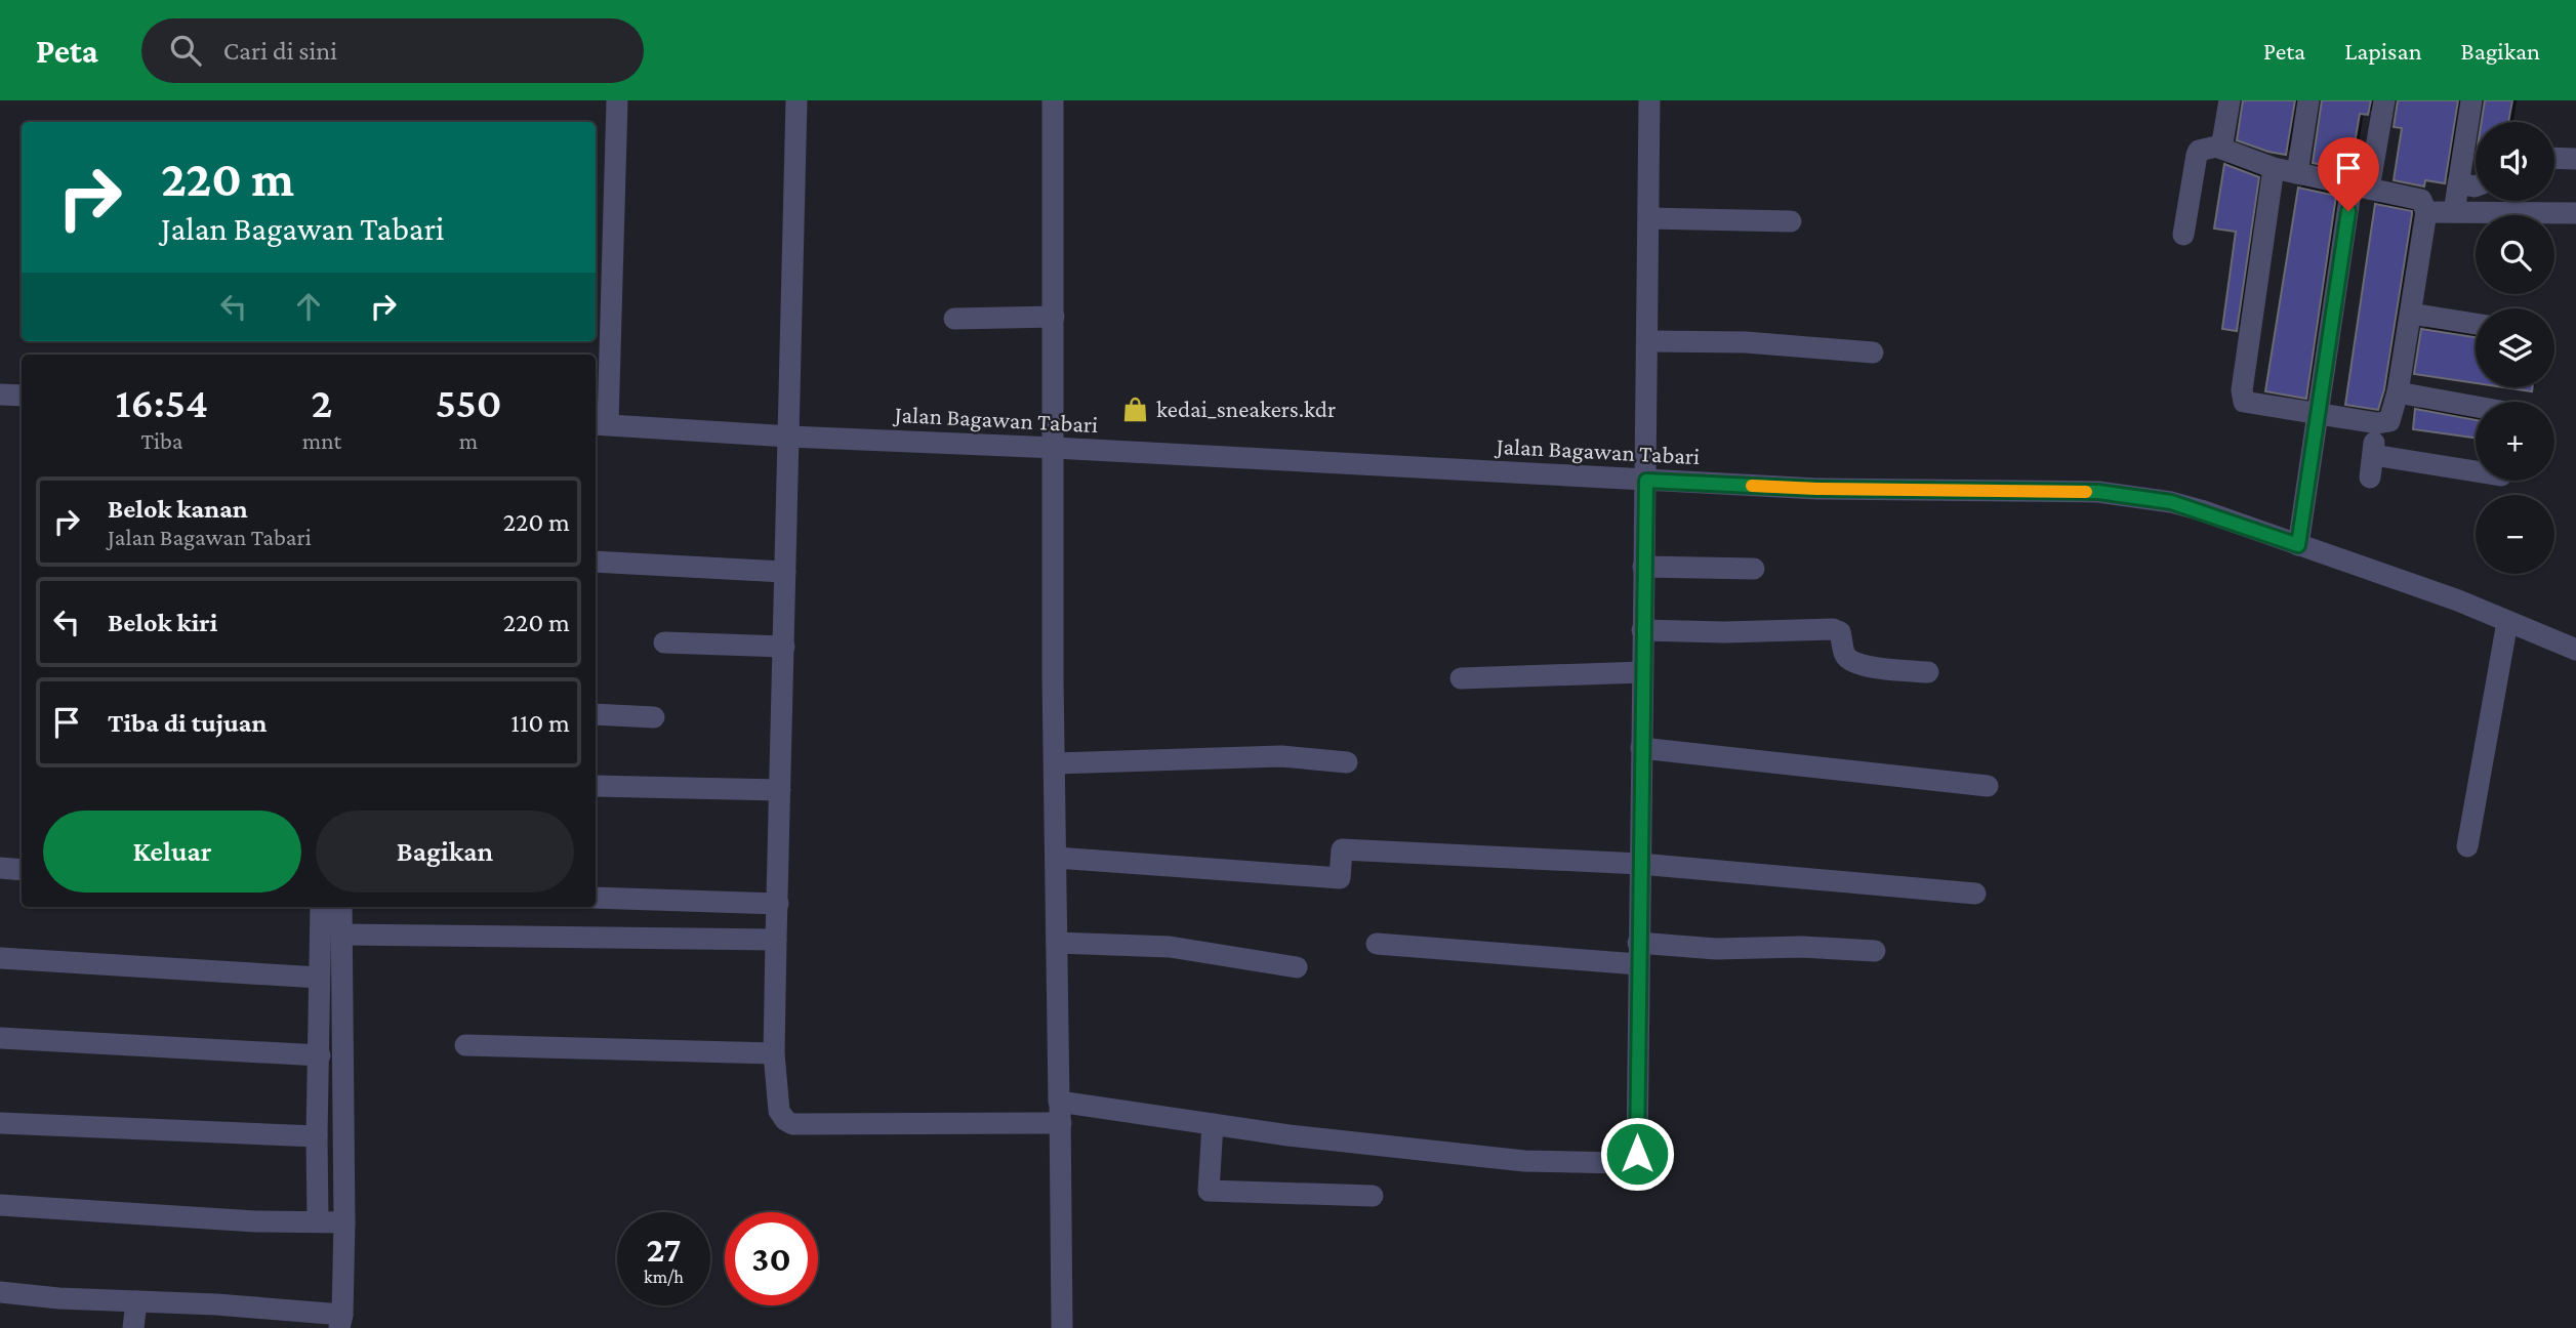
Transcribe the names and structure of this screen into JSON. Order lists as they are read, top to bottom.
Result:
{
  "streets": {
    "street": ["Jalan Bagawan Tabari"]
  },
  "places": {
    "shop": ["kedai_sneakers.kdr"]
  },
  "page": {
    "header": "Peta",
    "search": "Cari di sini",
    "nav": ["Peta", "Lapisan", "Bagikan"],
    "map_buttons": ["+", "−"],
    "turn": ["220 m", "Jalan Bagawan Tabari"],
    "eta": [
      "16:54",
      "Tiba",
      "2",
      "mnt",
      "550",
      "m"
    ],
    "list": [
      {
        "name": "Belok kanan",
        "note": "Jalan Bagawan Tabari",
        "value": "220 m"
      },
      {
        "name": "Belok kiri",
        "value": "220 m"
      },
      {
        "name": "Tiba di tujuan",
        "value": "110 m"
      }
    ],
    "buttons": ["Keluar", "Bagikan"],
    "speed": "27 km/h",
    "limit": "30"
  }
}
